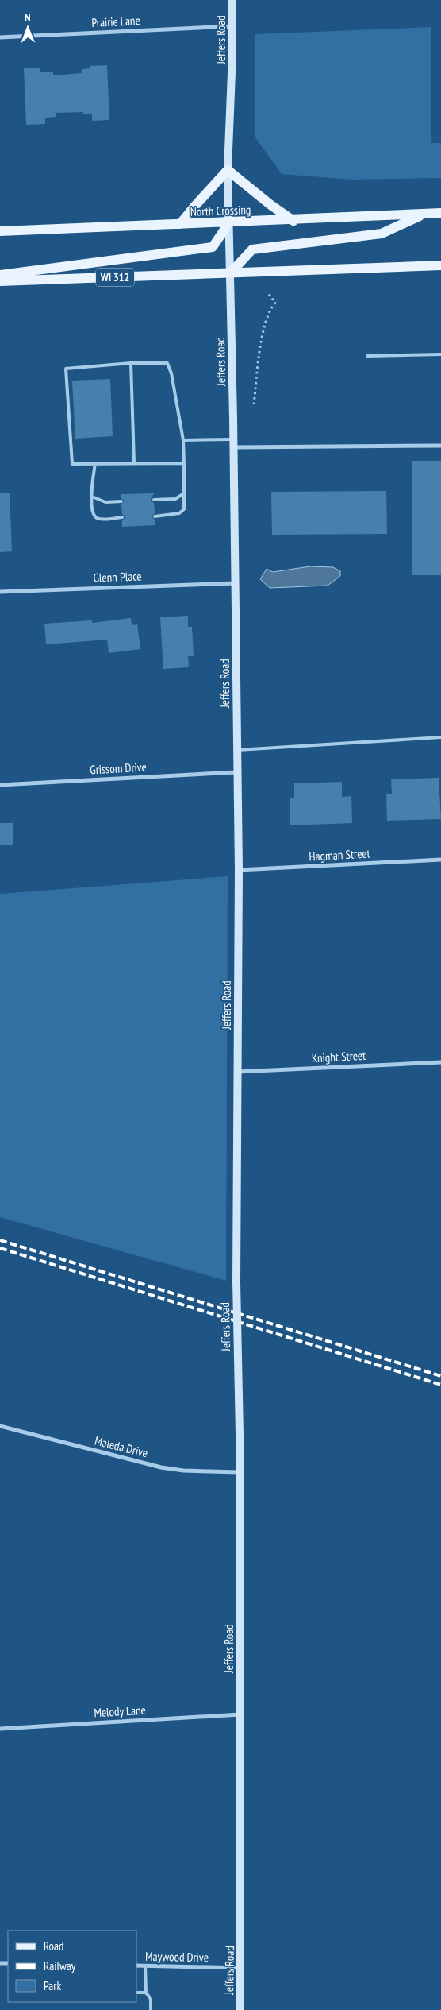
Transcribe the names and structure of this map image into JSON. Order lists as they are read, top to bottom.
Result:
{
  "streets": {
    "main road": ["Jeffers Road", "North Crossing", "WI 312"],
    "street": [
      "Prairie Lane",
      "Glenn Place",
      "Grissom Drive",
      "Hagman Street",
      "Knight Street",
      "Maleda Drive",
      "Melody Lane",
      "Maywood Drive"
    ]
  },
  "crossings": [
    ["Prairie Lane", "Jeffers Road"],
    ["Jeffers Road", "North Crossing"],
    ["Jeffers Road", "WI 312"],
    ["Jeffers Road", "Glenn Place"],
    ["Jeffers Road", "Grissom Drive"],
    ["Jeffers Road", "Hagman Street"],
    ["Jeffers Road", "Knight Street"],
    ["Jeffers Road", "Maleda Drive"],
    ["Jeffers Road", "Melody Lane"],
    ["Jeffers Road", "Maywood Drive"]
  ],
  "legend": ["Road", "Railway", "Park"],
  "north": "top"
}
